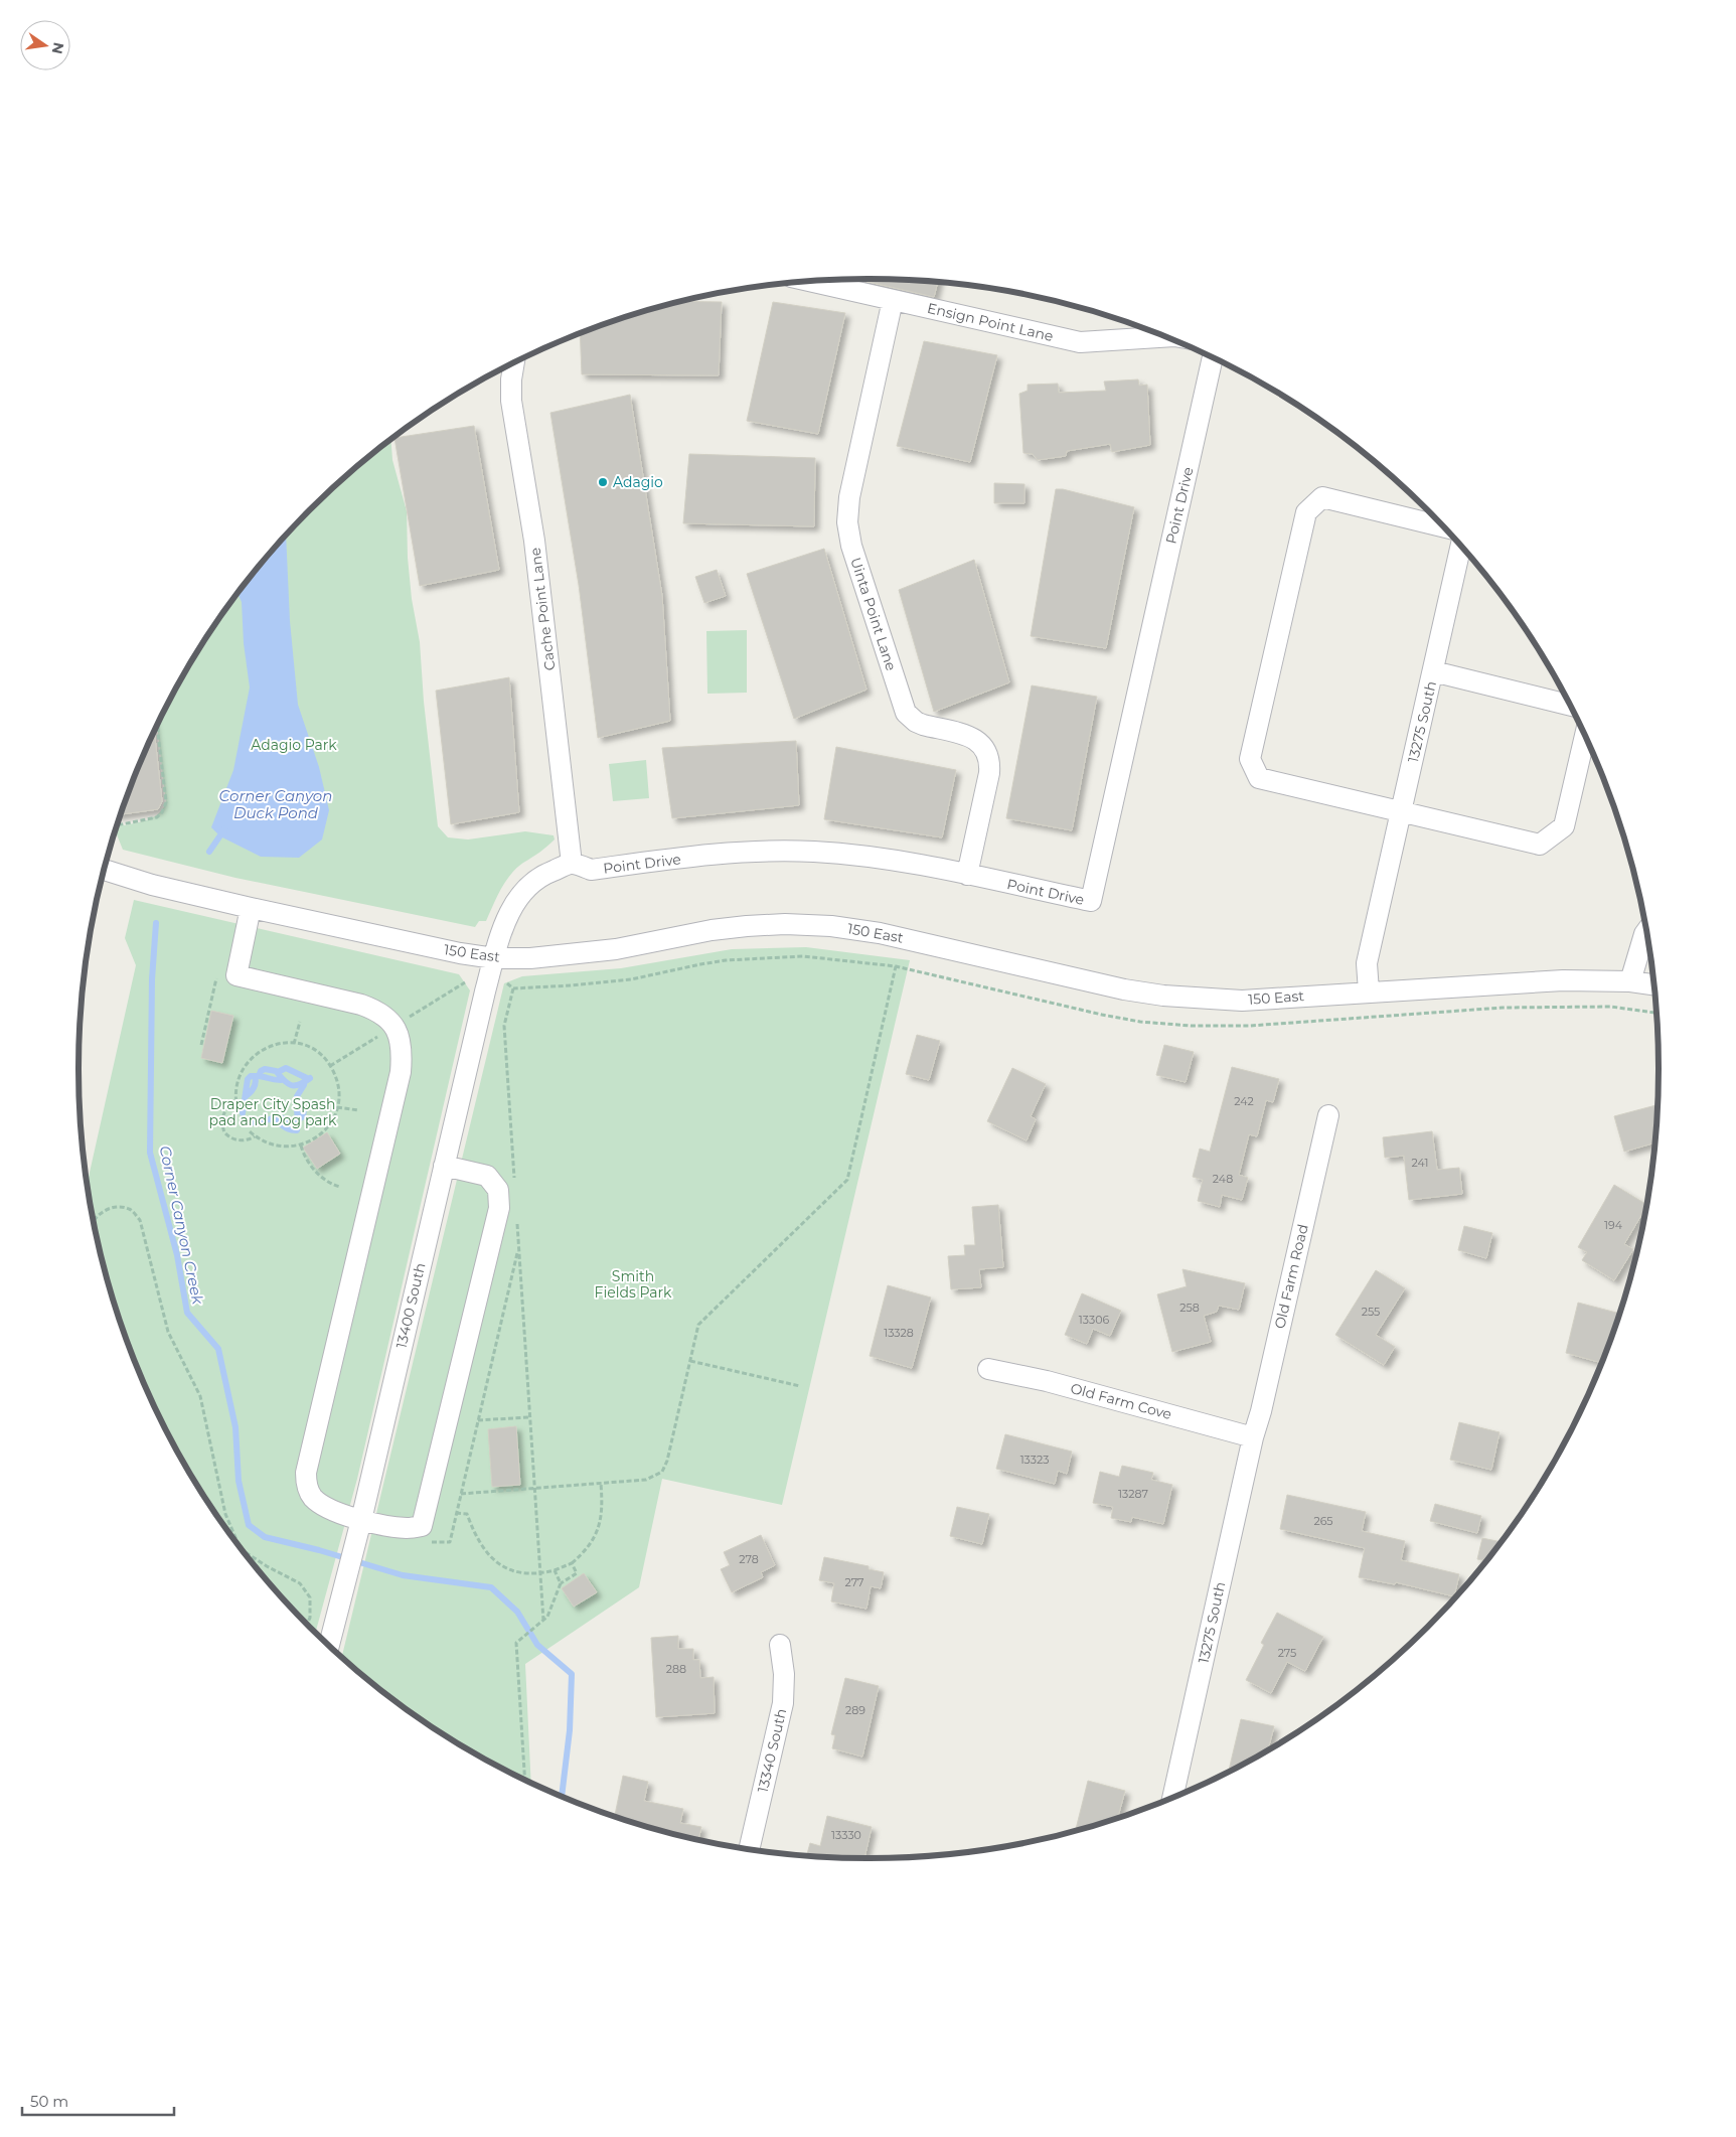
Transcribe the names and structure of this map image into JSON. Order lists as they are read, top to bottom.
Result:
{
  "streets": {
    "street": [
      "Ensign Point Lane",
      "Point Drive",
      "Cache Point Lane",
      "Uinta Point Lane",
      "13275 South",
      "150 East",
      "Old Farm Road",
      "13400 South",
      "Old Farm Cove",
      "13340 South"
    ]
  },
  "crossings": [
    ["Ensign Point Lane", "Uinta Point Lane"],
    ["Point Drive", "Cache Point Lane"],
    ["Point Drive", "Uinta Point Lane"],
    ["13275 South", "150 East"],
    ["13275 South", "Old Farm Road"],
    ["13275 South", "Old Farm Cove"],
    ["150 East", "13400 South"],
    ["Old Farm Road", "Old Farm Cove"]
  ],
  "water": ["Corner Canyon Duck Pond", "Corner Canyon Creek"],
  "parks": ["Adagio Park", "Draper City Spash pad and Dog park", "Smith Fields Park"],
  "places": ["Adagio"],
  "house_numbers": [
    "242",
    "241",
    "248",
    "194",
    "258",
    "255",
    "13306",
    "13328",
    "13323",
    "13287",
    "265",
    "278",
    "277",
    "275",
    "288",
    "289",
    "13330"
  ],
  "scale_bar": "50 m",
  "north": "right"
}
